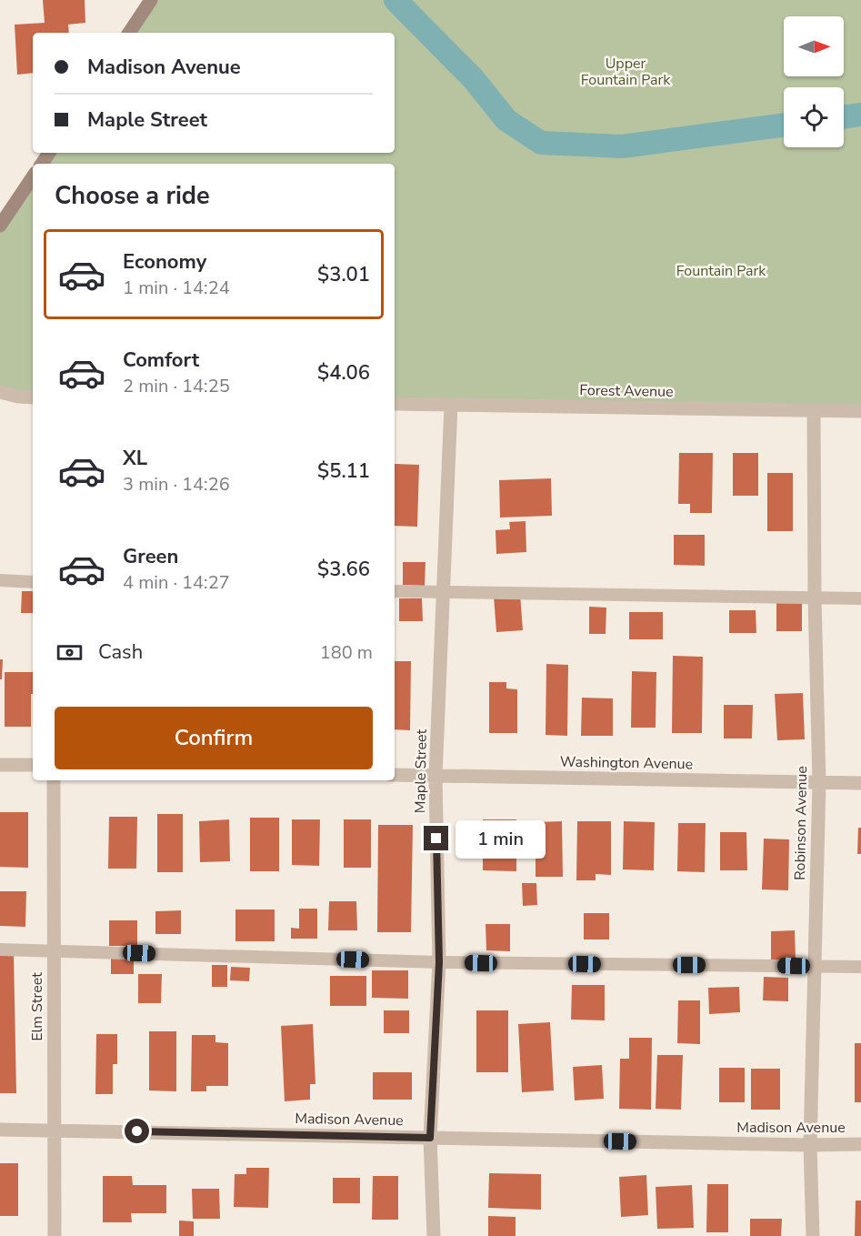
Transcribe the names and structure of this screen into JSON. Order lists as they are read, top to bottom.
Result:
{
  "streets": {
    "street": [
      "Forest Avenue",
      "Washington Avenue",
      "Maple Street",
      "Robinson Avenue",
      "Elm Street",
      "Madison Avenue"
    ]
  },
  "crossings": [
    ["Forest Avenue", "Maple Street"],
    ["Forest Avenue", "Robinson Avenue"],
    ["Washington Avenue", "Maple Street"],
    ["Washington Avenue", "Robinson Avenue"],
    ["Maple Street", "Madison Avenue"],
    ["Robinson Avenue", "Madison Avenue"],
    ["Elm Street", "Madison Avenue"]
  ],
  "parks": ["Upper Fountain Park", "Fountain Park"],
  "north": "right",
  "page": {
    "banner": ["Madison Avenue", "Maple Street"],
    "heading": "Choose a ride",
    "list": [
      {
        "name": "Economy",
        "note": "1 min · 14:24",
        "value": "$3.01"
      },
      {
        "name": "Comfort",
        "note": "2 min · 14:25",
        "value": "$4.06"
      },
      {
        "name": "XL",
        "note": "3 min · 14:26",
        "value": "$5.11"
      },
      {
        "name": "Green",
        "note": "4 min · 14:27",
        "value": "$3.66"
      }
    ],
    "pay": ["Cash", "180 m"],
    "buttons": "Confirm",
    "bubble": "1 min"
  }
}
